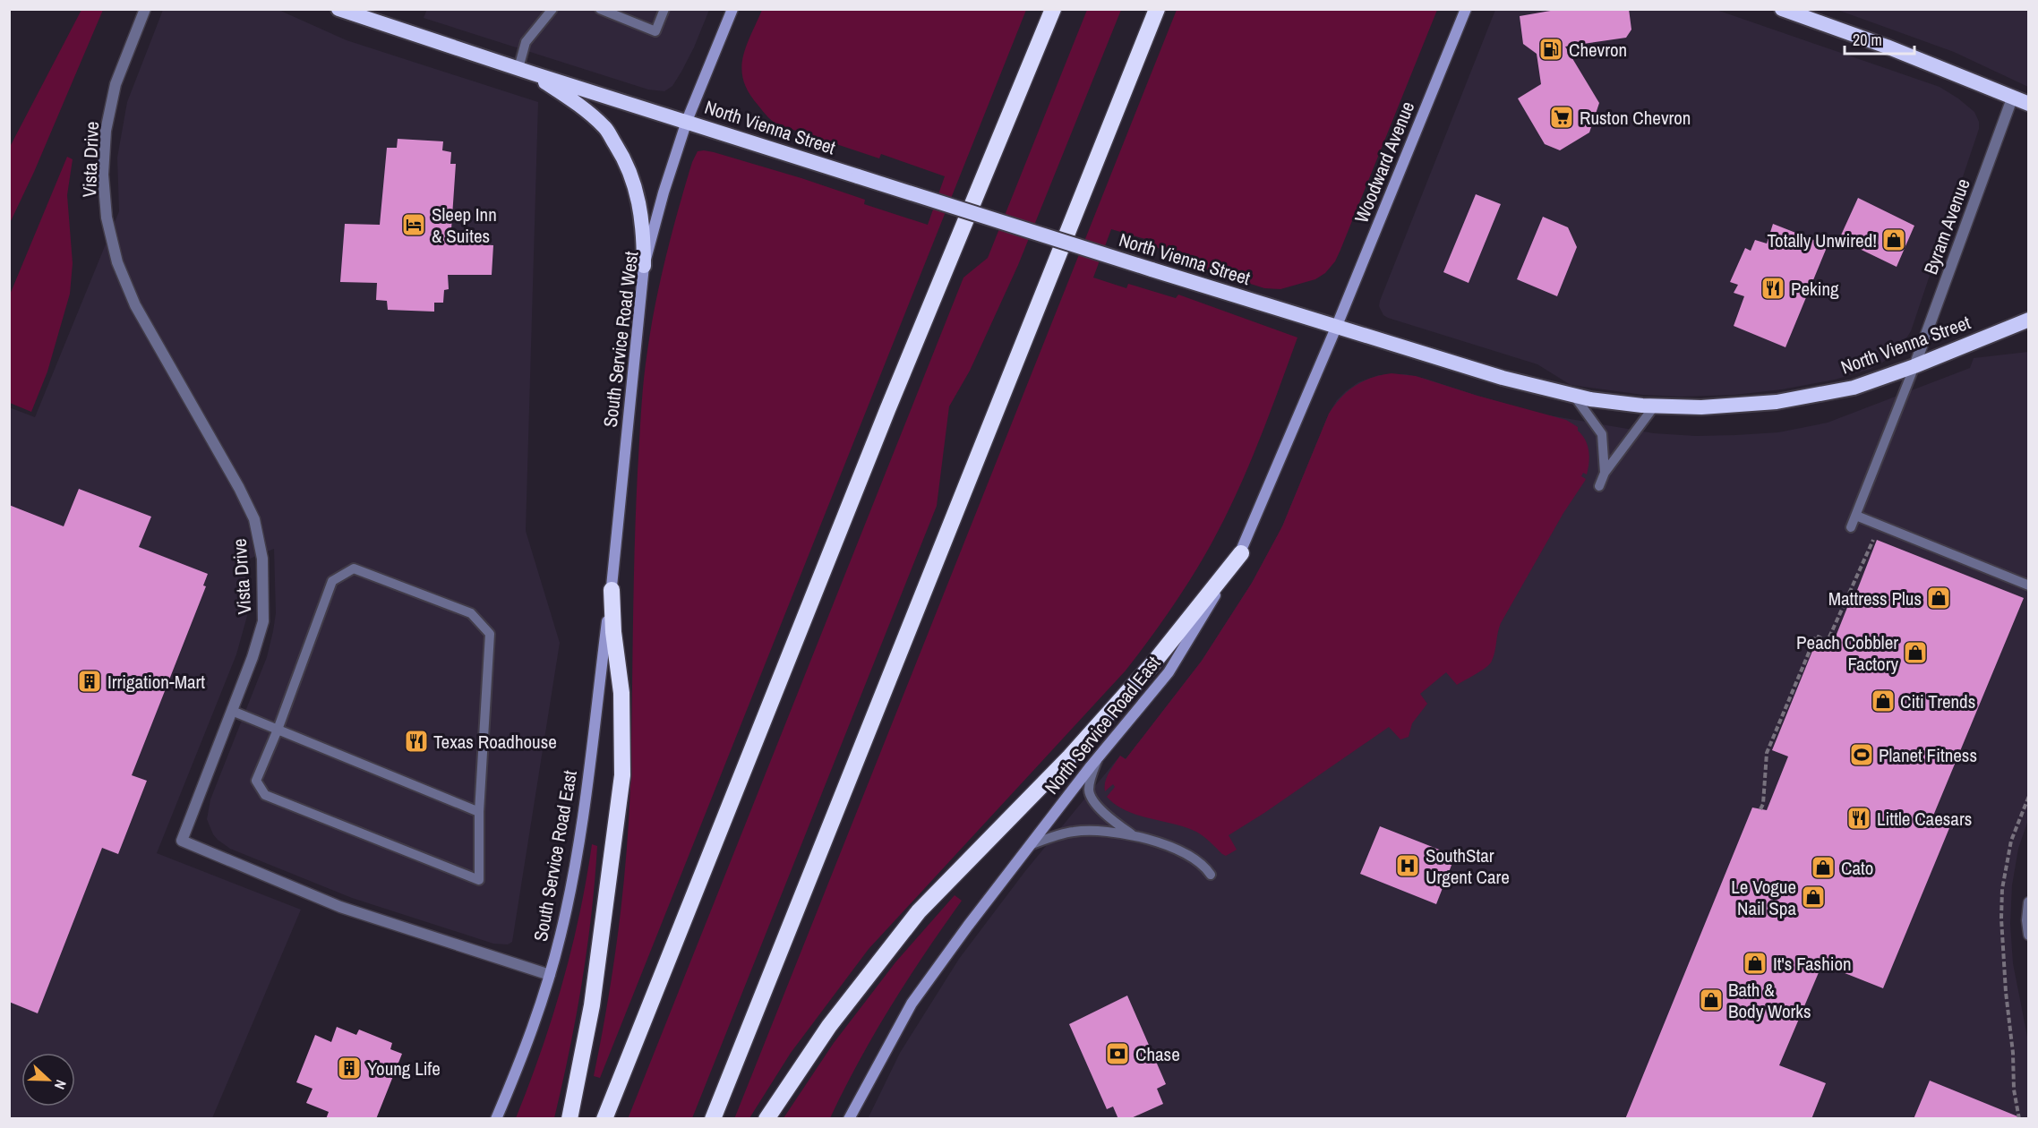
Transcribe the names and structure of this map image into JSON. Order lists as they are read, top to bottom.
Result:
{
  "streets": {
    "highway": ["North Vienna Street"],
    "main road": [
      "Woodward Avenue",
      "South Service Road West",
      "North Service Road East",
      "South Service Road East"
    ],
    "street": ["Vista Drive", "Byram Avenue"]
  },
  "crossings": [
    ["North Vienna Street", "Woodward Avenue"],
    ["North Vienna Street", "Byram Avenue"],
    ["North Vienna Street", "South Service Road West"],
    ["North Vienna Street", "North Service Road East"],
    ["Vista Drive", "South Service Road East"],
    ["Woodward Avenue", "North Service Road East"],
    ["South Service Road West", "South Service Road East"]
  ],
  "places": {
    "fuel station": ["Chevron"],
    "supermarket": ["Ruston Chevron"],
    "hotel": ["Sleep Inn & Suites"],
    "shop": [
      "Totally Unwired!",
      "Mattress Plus",
      "Peach Cobbler Factory",
      "Citi Trends",
      "Cato",
      "Le Vogue Nail Spa",
      "It's Fashion",
      "Bath & Body Works"
    ],
    "restaurant": ["Peking", "Texas Roadhouse", "Little Caesars"],
    "building": ["Irrigation-Mart", "Young Life"],
    "sports": ["Planet Fitness"],
    "hospital": ["SouthStar Urgent Care"],
    "bank": ["Chase"]
  },
  "scale_bar": "20 m",
  "north": "right"
}
